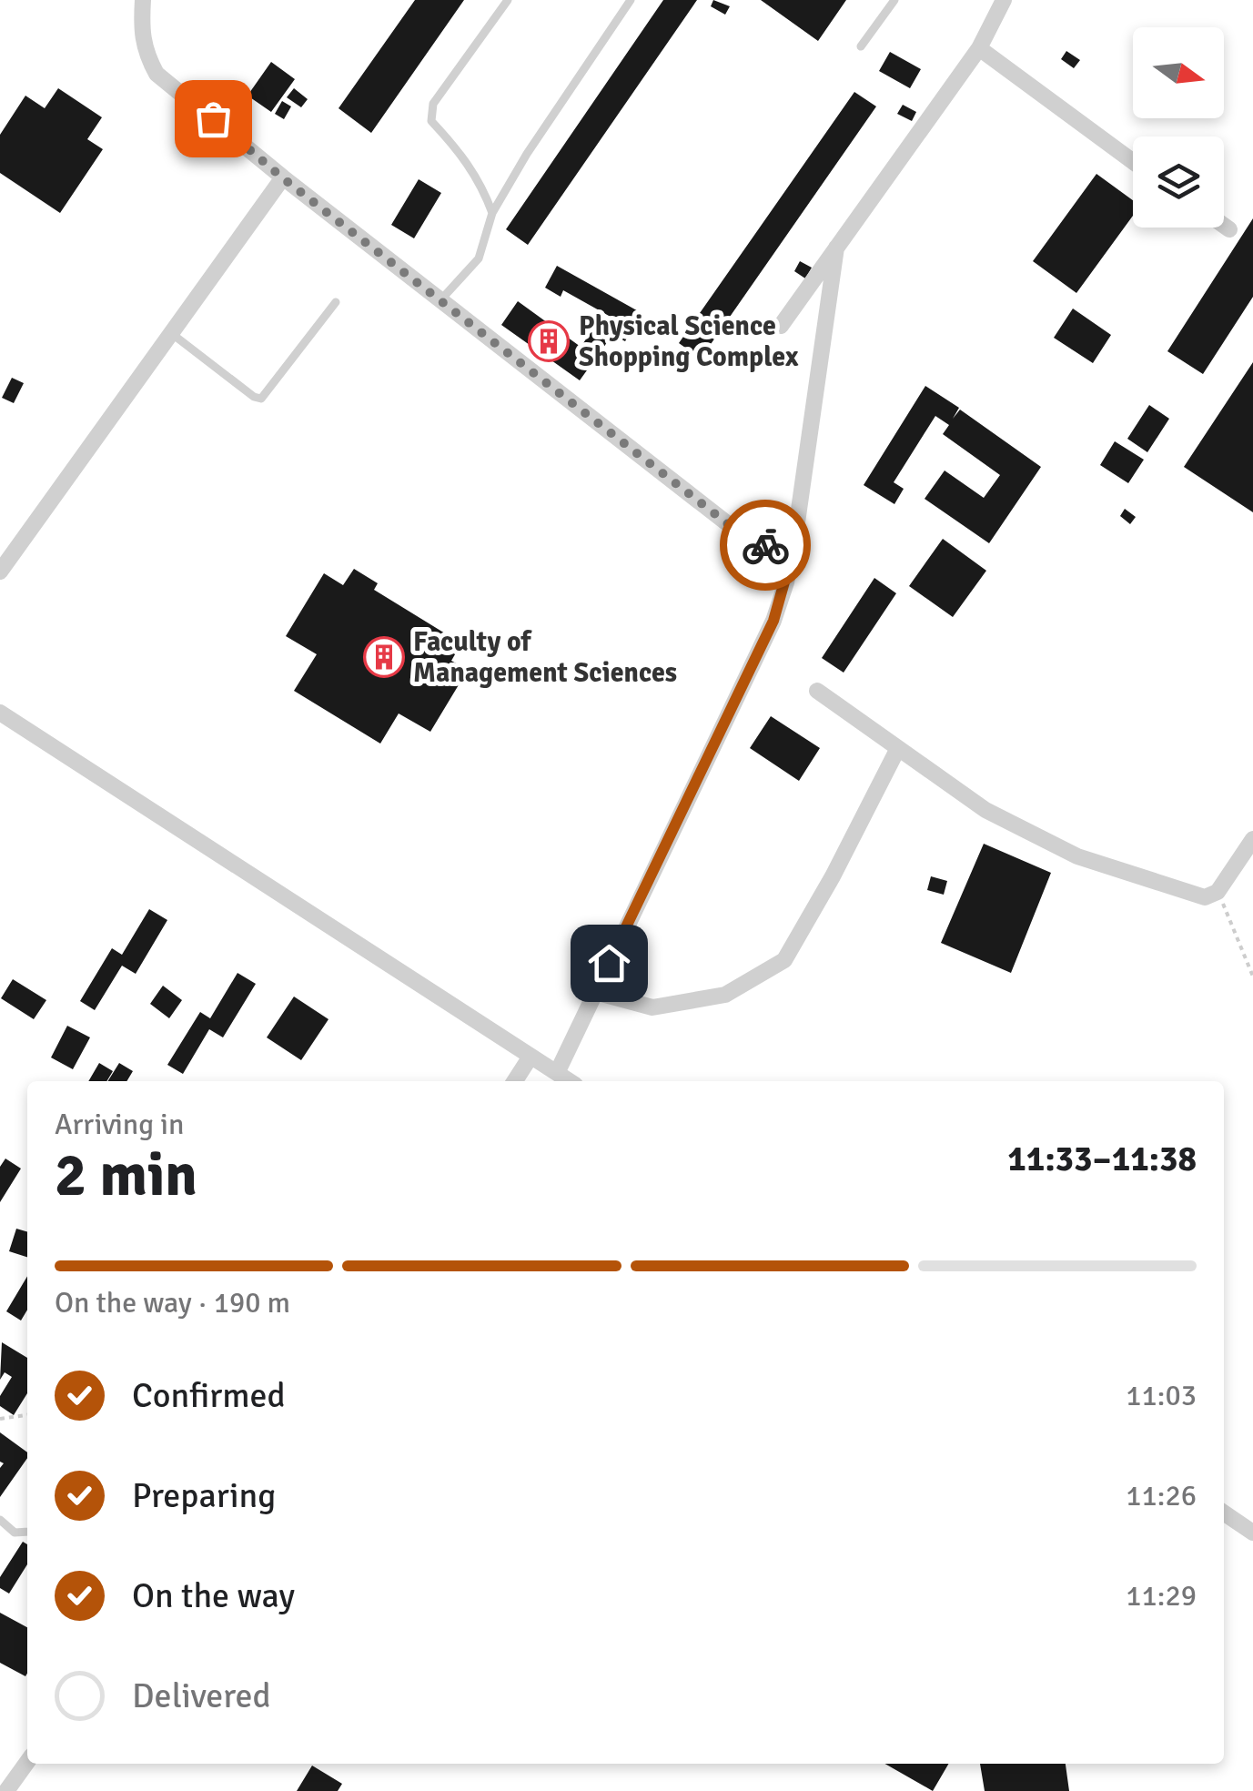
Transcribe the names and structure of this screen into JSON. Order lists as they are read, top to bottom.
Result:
{
  "places": {
    "building": ["Physical Science Shopping Complex", "Faculty of Management Sciences"]
  },
  "north": "right",
  "page": {
    "heading": ["2 min", "Arriving in", "11:33–11:38"],
    "bar": "On the way · 190 m",
    "list": [
      ["Confirmed", "11:03"],
      ["Preparing", "11:26"],
      ["On the way", "11:29"],
      "Delivered"
    ]
  }
}
